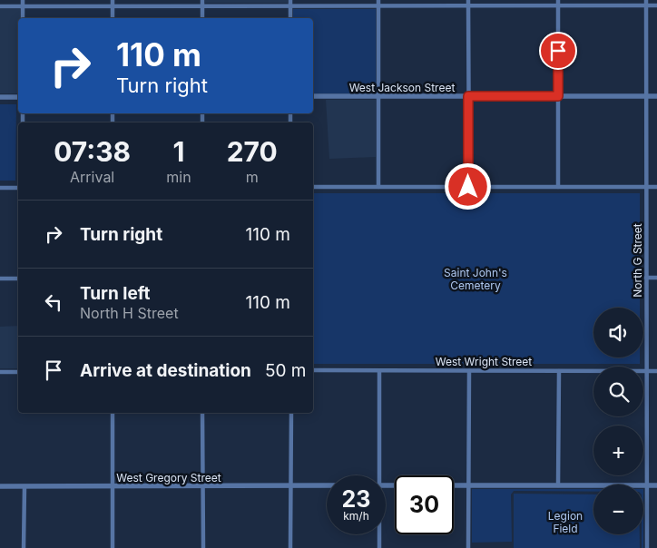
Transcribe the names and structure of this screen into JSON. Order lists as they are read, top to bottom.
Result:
{
  "streets": {
    "street": [
      "West Jackson Street",
      "North G Street",
      "West Wright Street",
      "West Gregory Street"
    ]
  },
  "crossings": [
    ["West Jackson Street", "North G Street"],
    ["North G Street", "West Wright Street"]
  ],
  "parks": ["Saint John's Cemetery", "Legion Field"],
  "page": {
    "turn": ["110 m", "Turn right"],
    "eta": [
      "07:38",
      "Arrival",
      "1",
      "min",
      "270",
      "m"
    ],
    "list": [
      {
        "name": "Turn right",
        "value": "110 m"
      },
      {
        "name": "Turn left",
        "note": "North H Street",
        "value": "110 m"
      },
      {
        "name": "Arrive at destination",
        "value": "50 m"
      }
    ],
    "map_buttons": ["+", "−"],
    "speed": "23 km/h",
    "limit": "30"
  }
}
